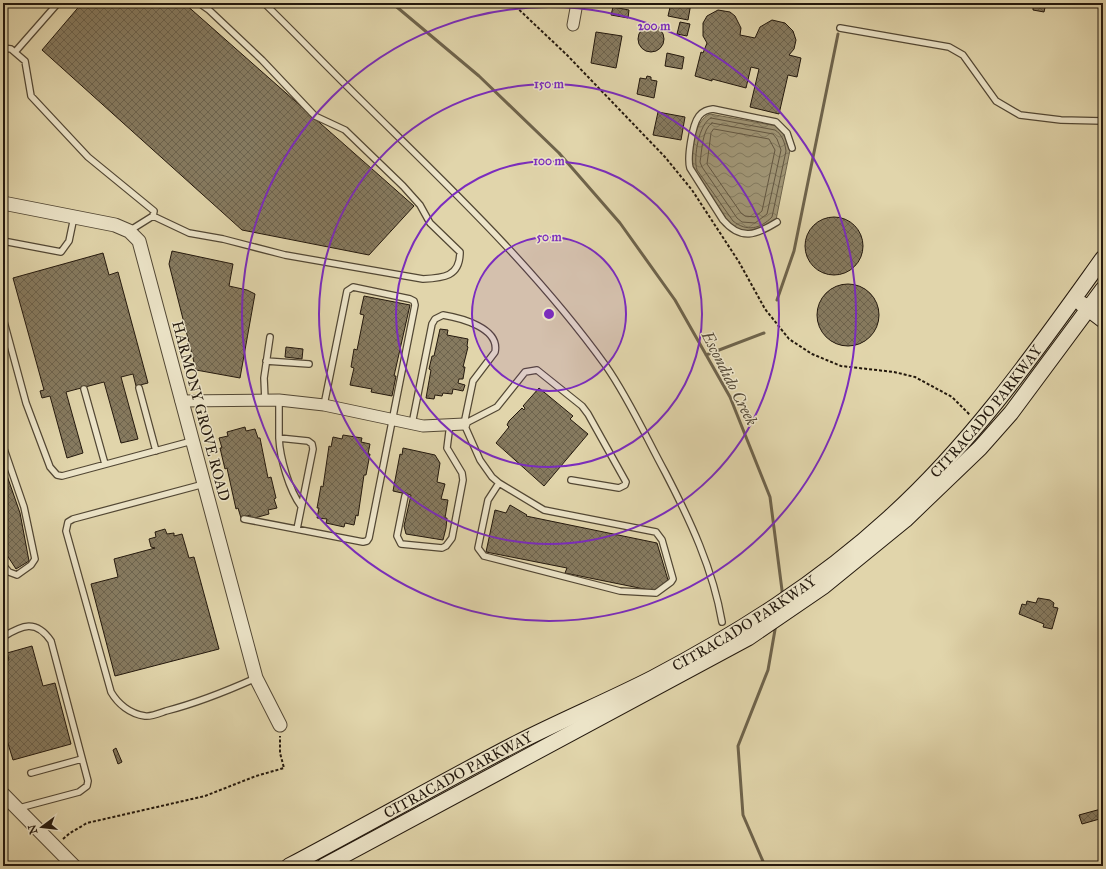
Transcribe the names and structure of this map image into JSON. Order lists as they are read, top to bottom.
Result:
{
  "streets": {
    "main road": ["CITRACADO PARKWAY"],
    "street": ["HARMONY GROVE ROAD"]
  },
  "water": ["Escondido Creek"],
  "north": "left",
  "rings": [
    "200 m",
    "150 m",
    "100 m",
    "50 m"
  ]
}
